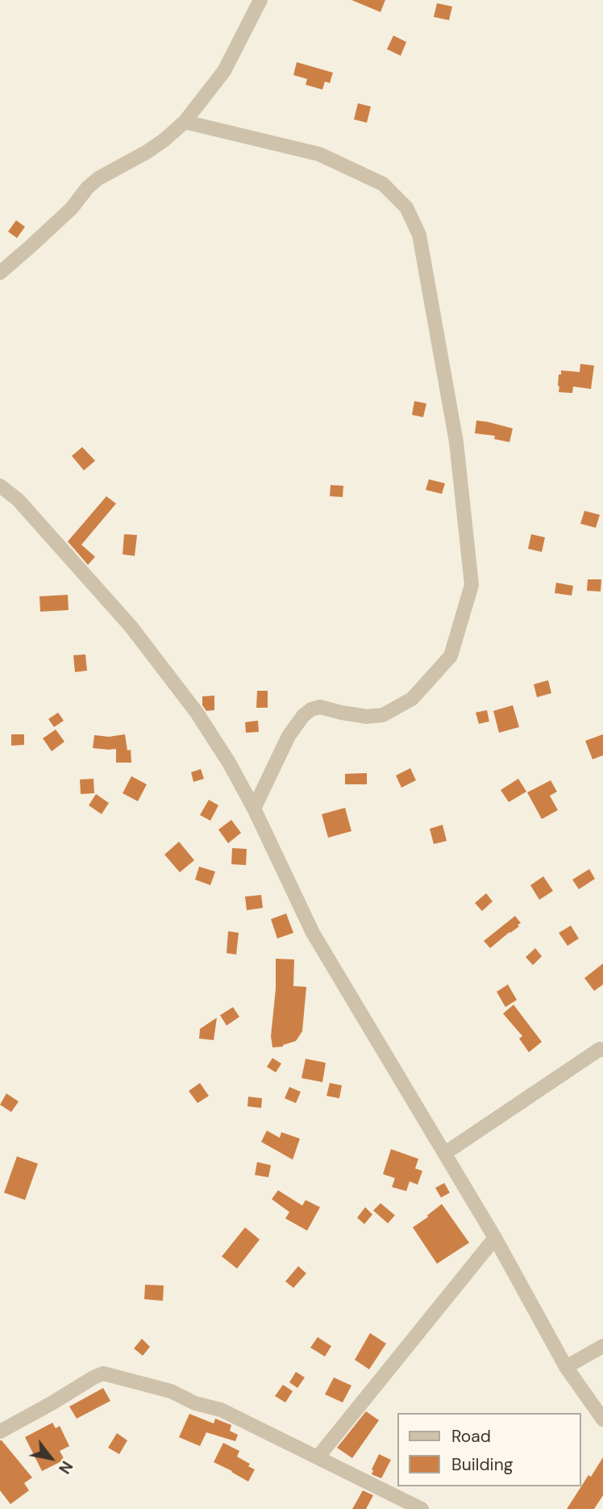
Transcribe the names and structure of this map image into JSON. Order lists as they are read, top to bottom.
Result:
{
  "legend": ["Road", "Building"],
  "north": "bottom right"
}
